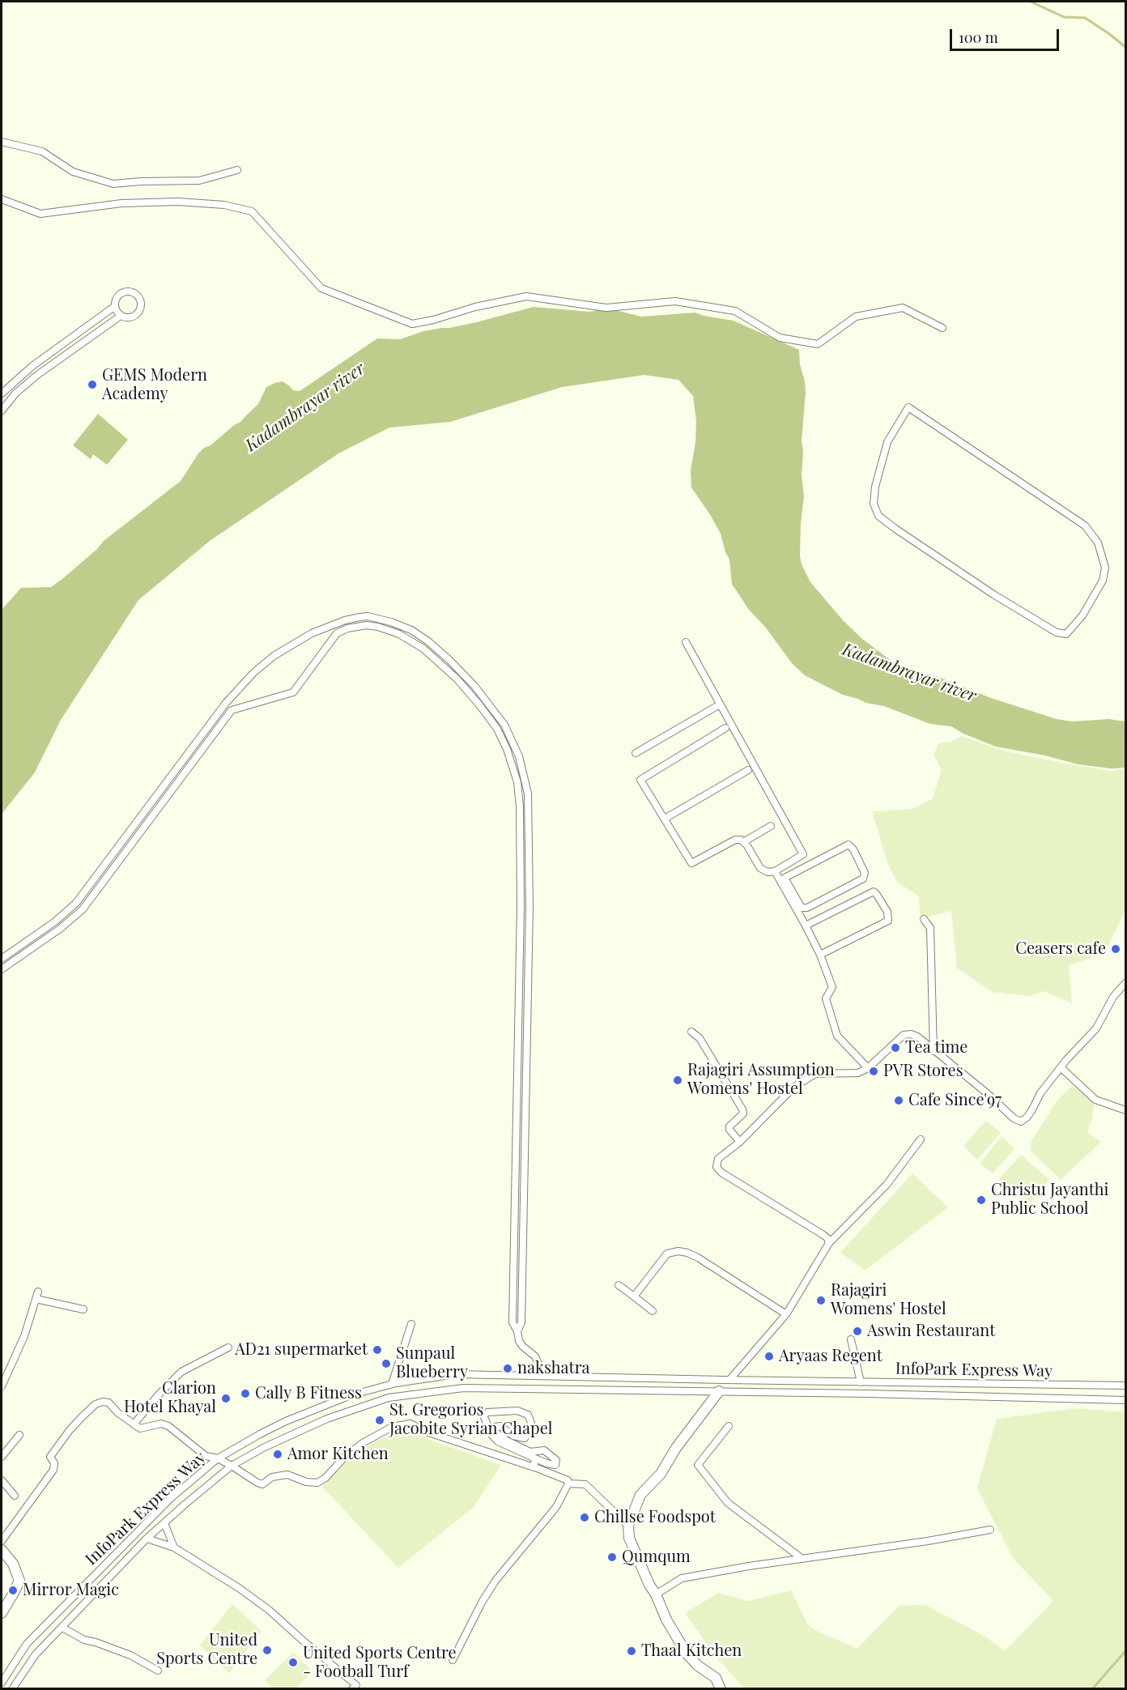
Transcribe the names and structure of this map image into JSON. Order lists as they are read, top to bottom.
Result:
{
  "streets": {
    "street": ["InfoPark Express Way"]
  },
  "water": ["Kadambrayar river"],
  "places": [
    "GEMS Modern Academy",
    "Ceasers cafe",
    "Tea time",
    "PVR Stores",
    "Rajagiri Assumption Womens' Hostel",
    "Cafe Since'97",
    "Christu Jayanthi Public School",
    "Rajagiri Womens' Hostel",
    "Aswin Restaurant",
    "AD21 supermarket",
    "Aryaas Regent",
    "Sunpaul Blueberry",
    "nakshatra",
    "Cally B Fitness",
    "Clarion Hotel Khayal",
    "St. Gregorios Jacobite Syrian Chapel",
    "Amor Kitchen",
    "Chillse Foodspot",
    "Qumqum",
    "Mirror Magic",
    "United Sports Centre",
    "Thaal Kitchen",
    "United Sports Centre - Football Turf"
  ],
  "scale_bar": "100 m"
}
